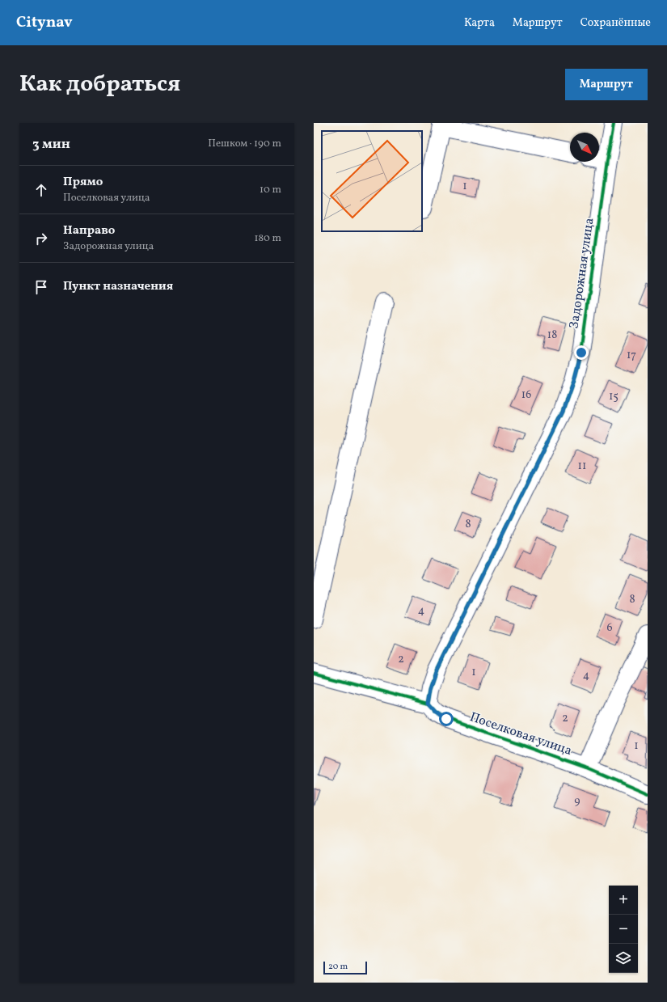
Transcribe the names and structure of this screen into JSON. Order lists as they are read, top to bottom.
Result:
{
  "streets": {
    "street": ["Задорожная улица", "Поселковая улица"]
  },
  "crossings": [
    ["Задорожная улица", "Поселковая улица"]
  ],
  "house_numbers": [
    "1",
    "18",
    "17",
    "16",
    "15",
    "11",
    "8",
    "8",
    "4",
    "6",
    "2",
    "1",
    "4",
    "2",
    "1",
    "9"
  ],
  "scale_bar": "20 m",
  "north": "bottom right",
  "page": {
    "header": "Citynav",
    "nav": ["Карта", "Маршрут", "Сохранённые"],
    "title": "Как добраться",
    "buttons": "Маршрут",
    "heading": ["3 мин", "Пешком · 190 m"],
    "list": [
      ["Прямо", "Поселковая улица", "10 m"],
      ["Направо", "Задорожная улица", "180 m"],
      "Пункт назначения"
    ],
    "map_buttons": ["+", "−"],
    "scale": "20 m"
  }
}
